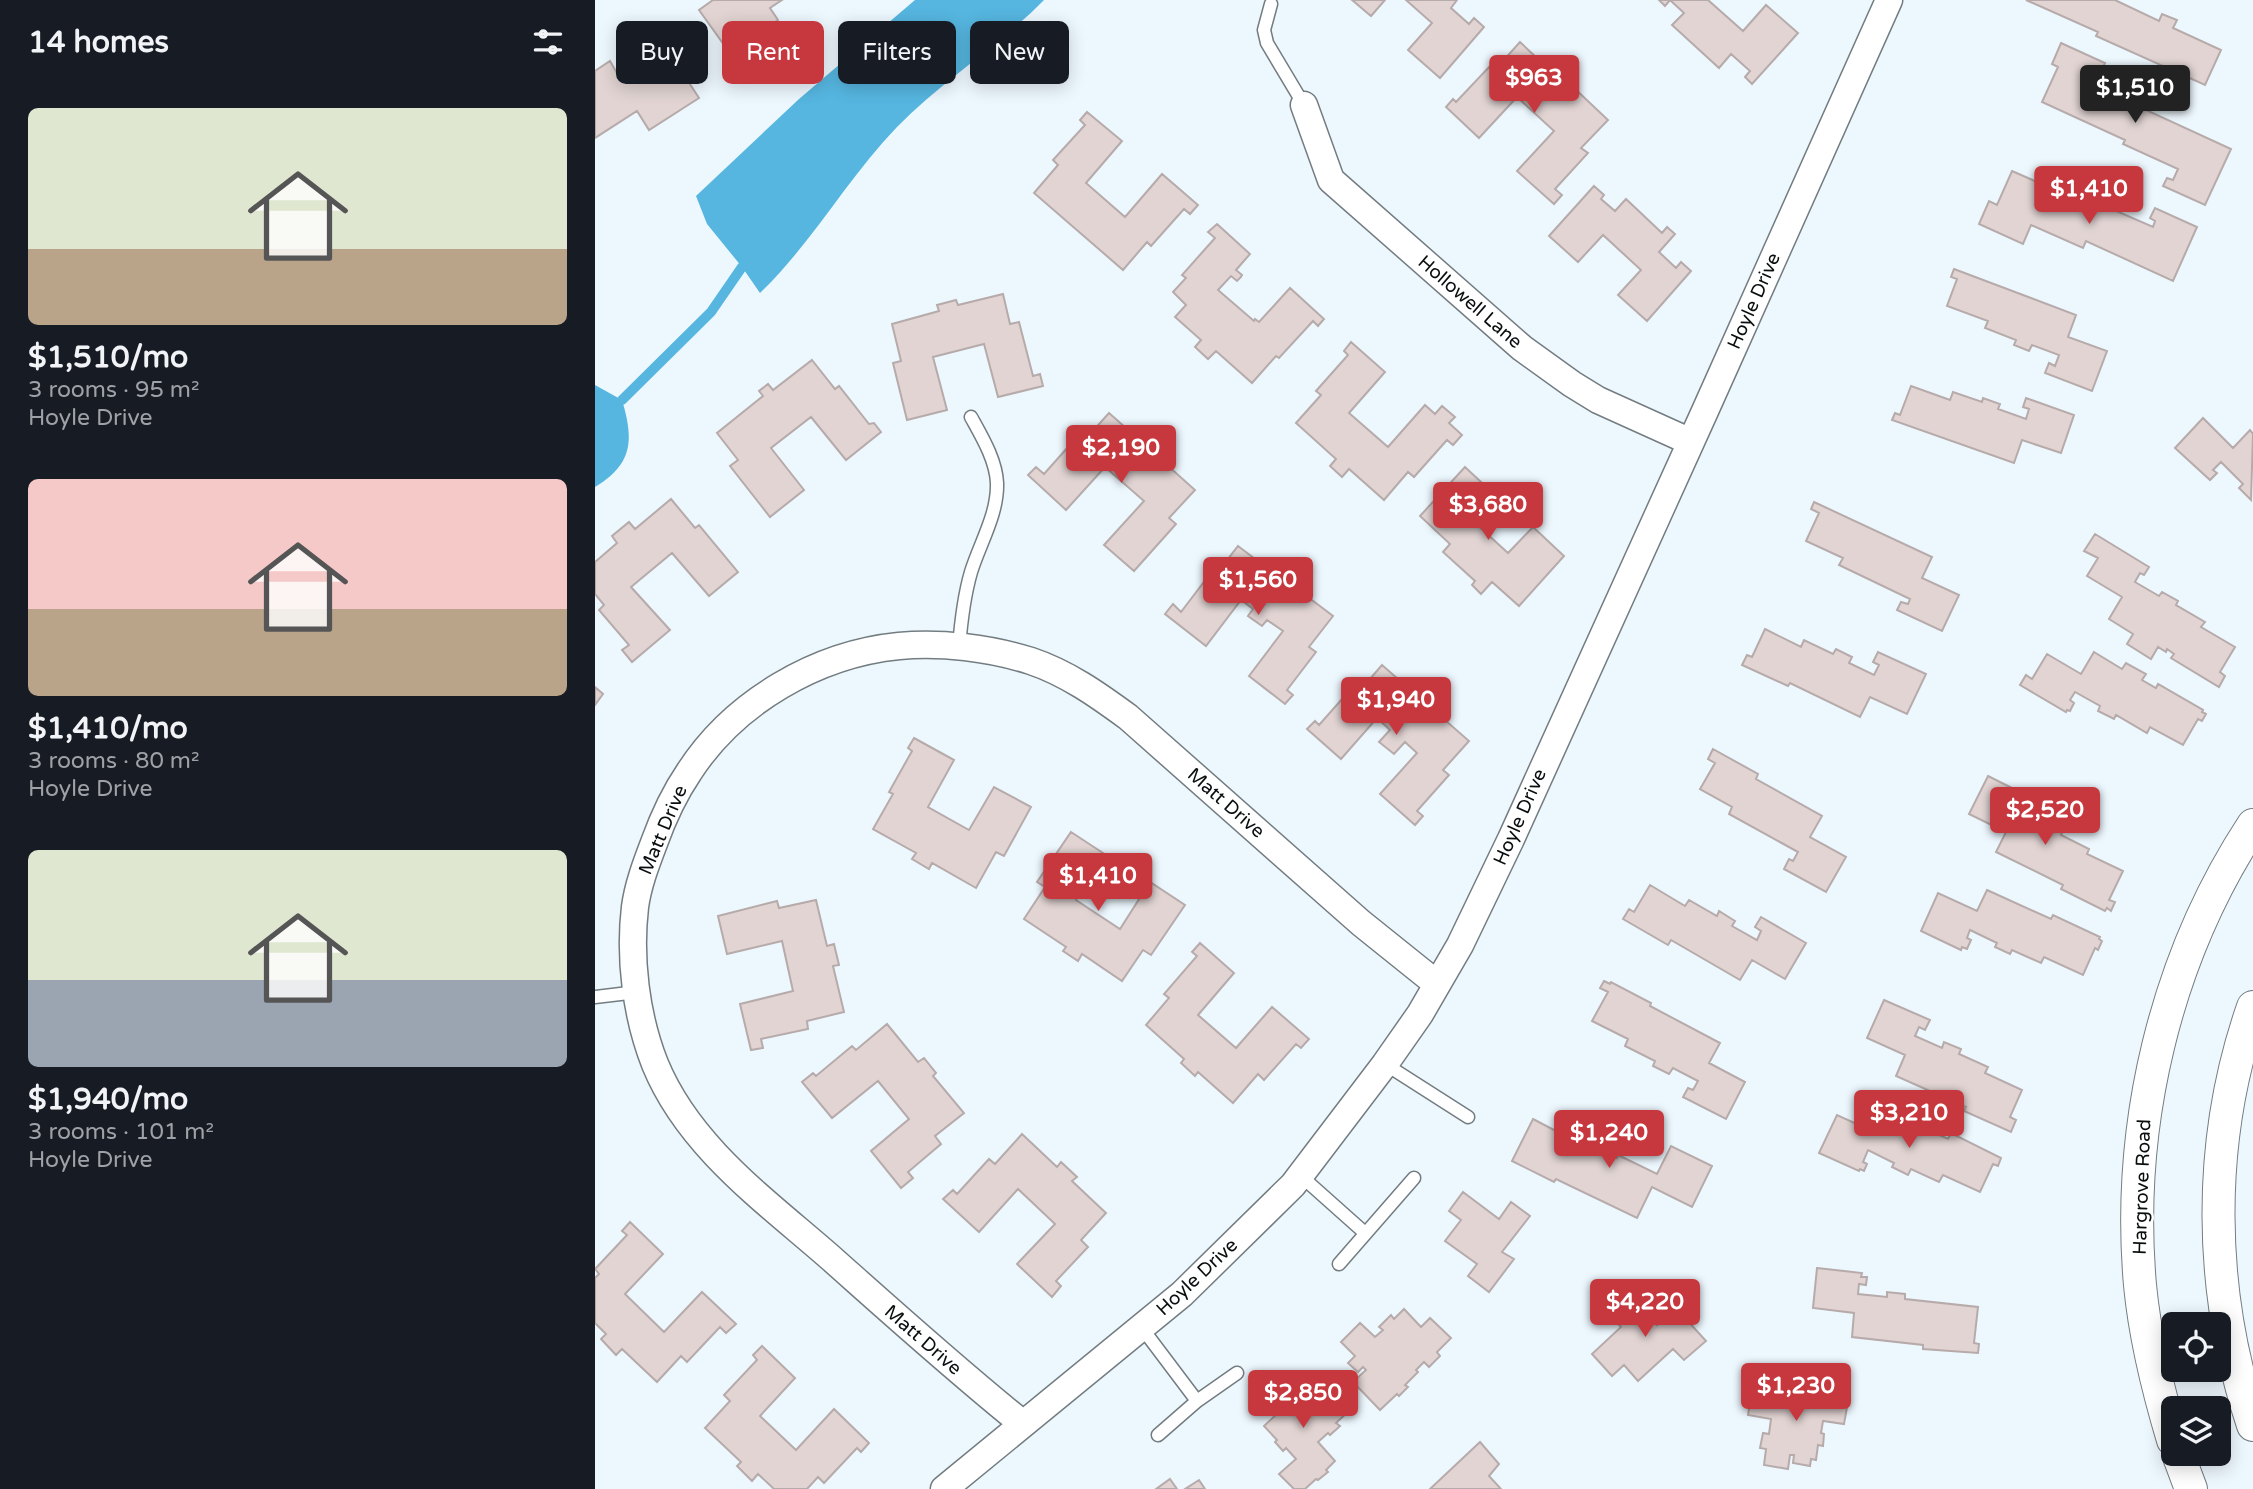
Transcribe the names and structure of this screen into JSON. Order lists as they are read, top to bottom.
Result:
{
  "streets": {
    "street": [
      "Hoyle Drive",
      "Hollowell Lane",
      "Matt Drive",
      "Hargrove Road"
    ]
  },
  "crossings": [
    ["Hoyle Drive", "Hollowell Lane"],
    ["Hoyle Drive", "Matt Drive"]
  ],
  "page": {
    "heading": "14 homes",
    "chip": [
      "Buy",
      "Rent",
      "Filters",
      "New"
    ],
    "price": [
      "$963",
      "$1,510",
      "$1,410",
      "$2,190",
      "$3,680",
      "$1,560",
      "$1,940",
      "$2,520",
      "$1,410",
      "$3,210",
      "$1,240",
      "$4,220",
      "$1,230",
      "$2,850"
    ],
    "list": [
      {
        "name": "$1,510/mo",
        "note": "3 rooms · 95 m² · Hoyle Drive"
      },
      {
        "name": "$1,410/mo",
        "note": "3 rooms · 80 m² · Hoyle Drive"
      },
      {
        "name": "$1,940/mo",
        "note": "3 rooms · 101 m² · Hoyle Drive"
      }
    ]
  }
}
